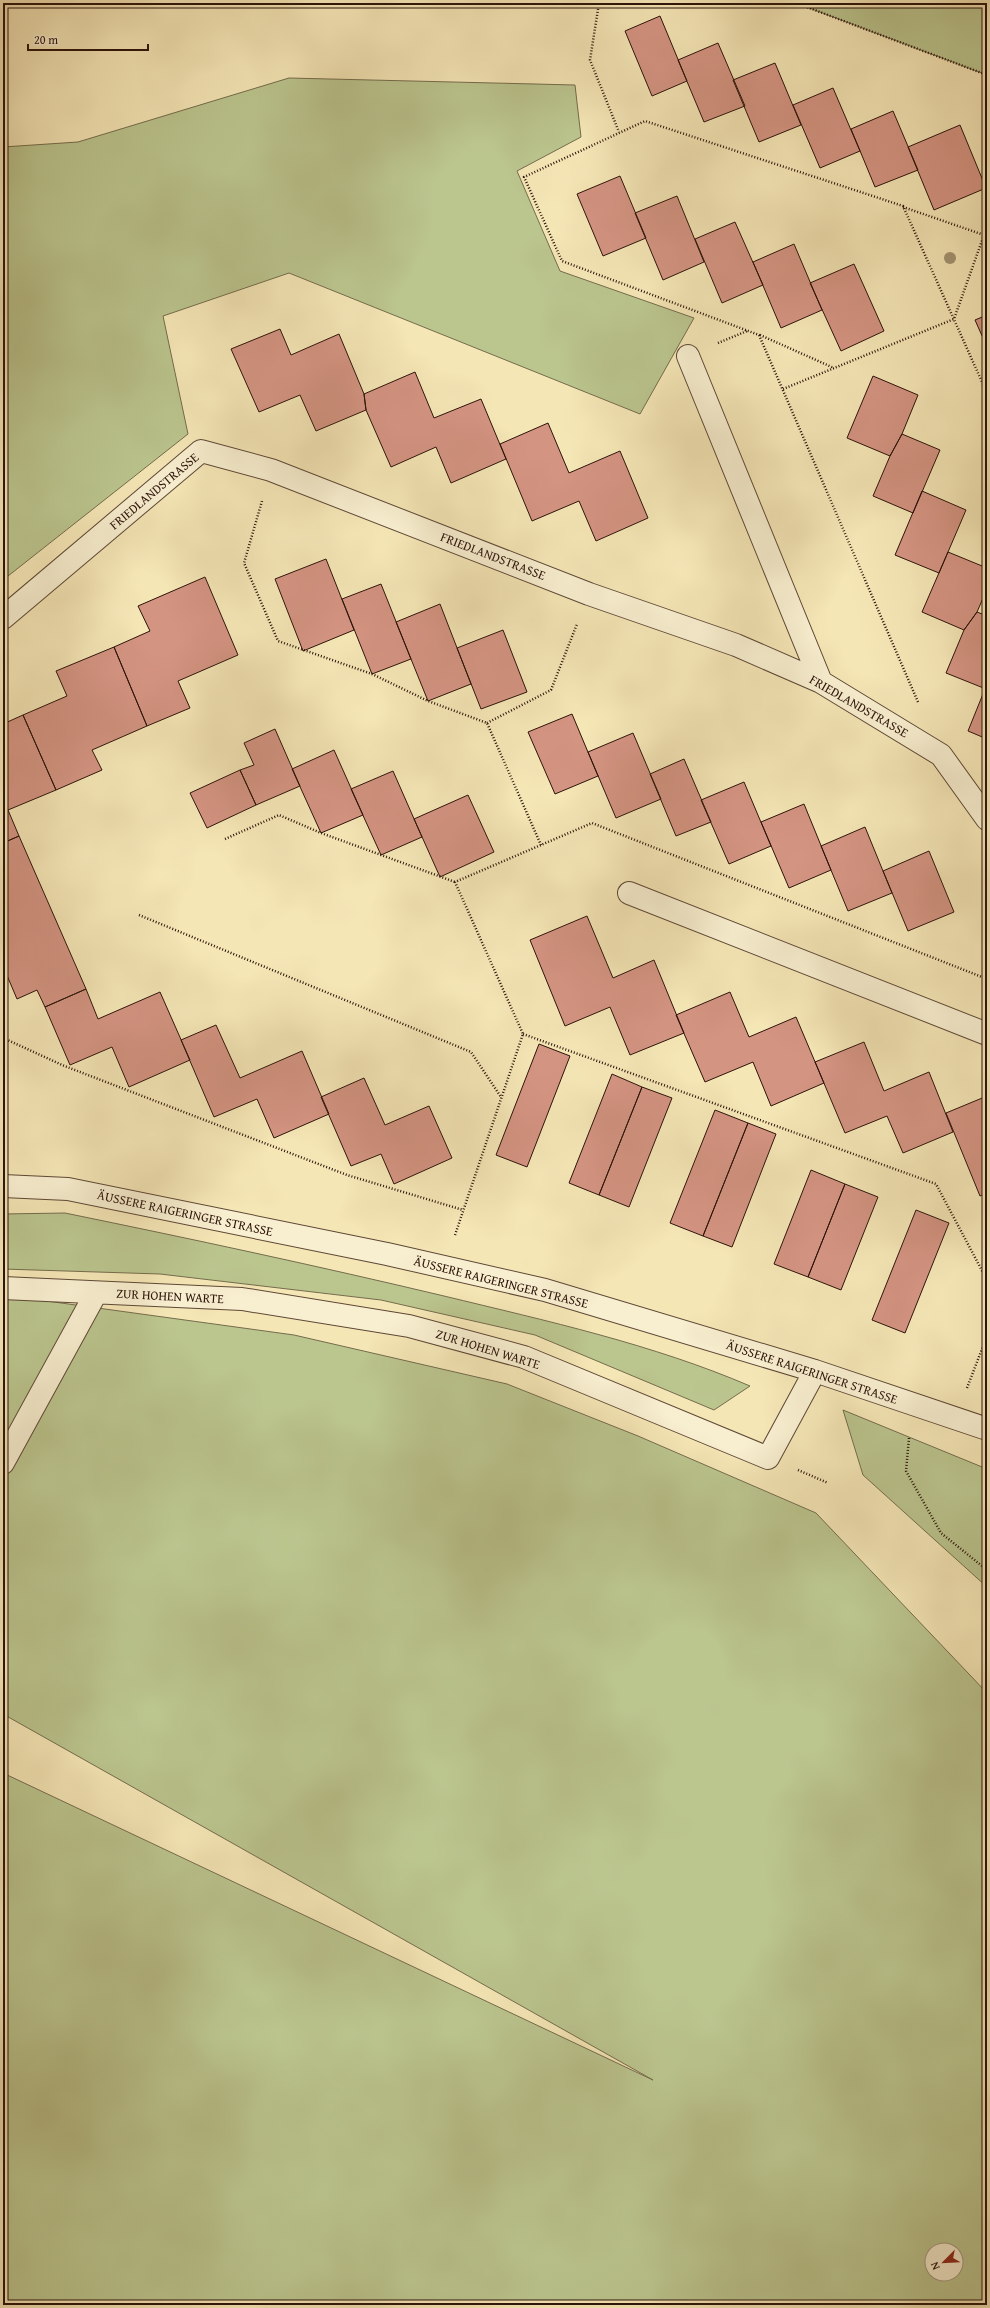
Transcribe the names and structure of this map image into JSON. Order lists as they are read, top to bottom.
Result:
{
  "streets": {
    "street": ["FRIEDLANDSTRASSE", "ÄUSSERE RAIGERINGER STRASSE", "ZUR HOHEN WARTE"]
  },
  "crossings": [
    ["ÄUSSERE RAIGERINGER STRASSE", "ZUR HOHEN WARTE"]
  ],
  "scale_bar": "20 m",
  "north": "bottom left"
}
